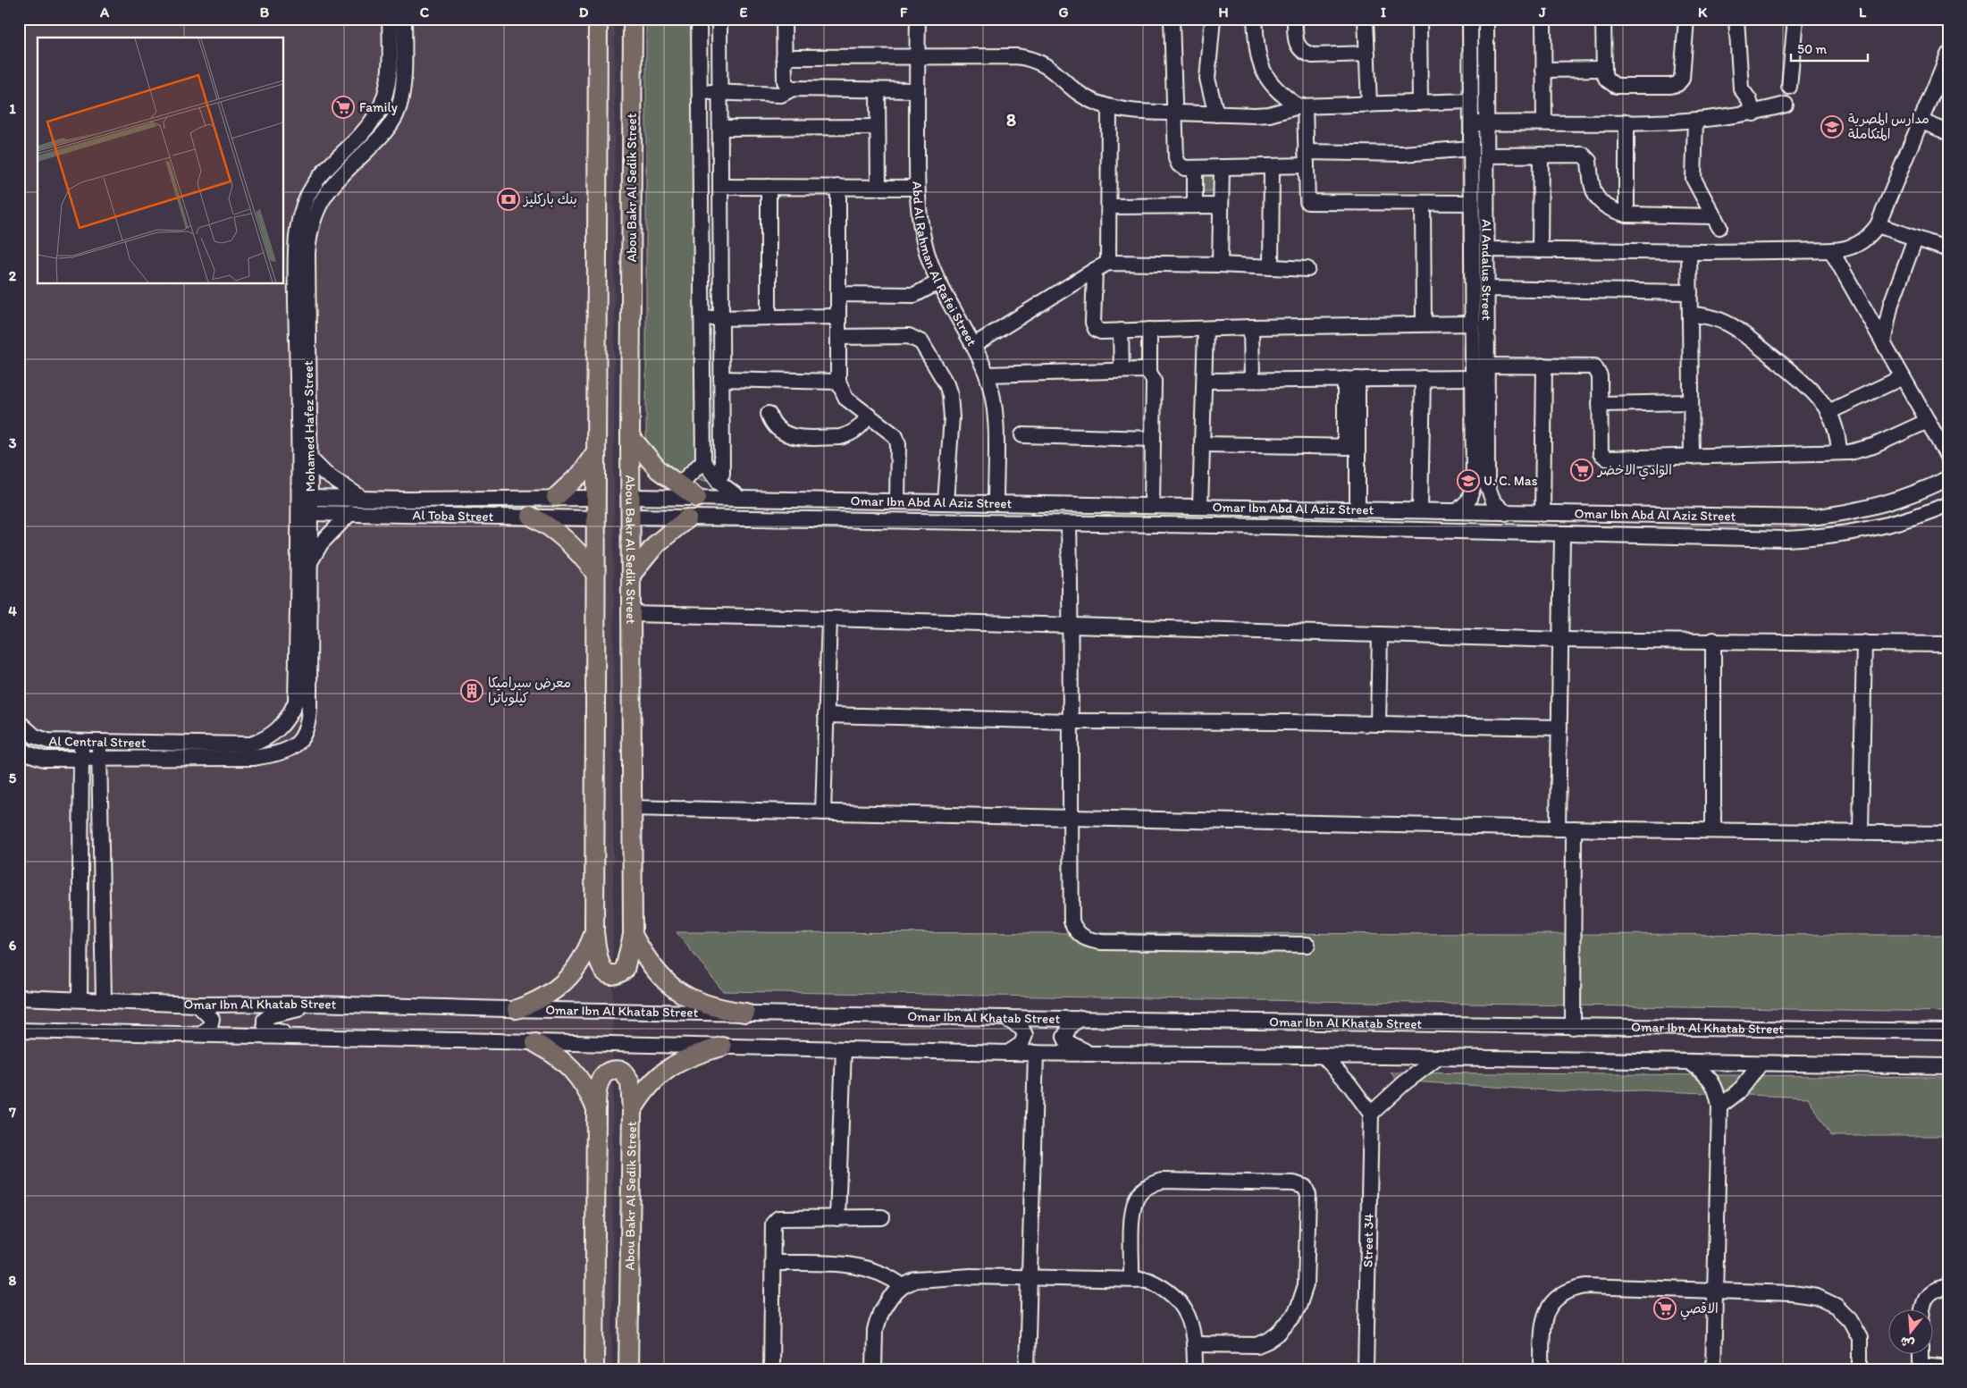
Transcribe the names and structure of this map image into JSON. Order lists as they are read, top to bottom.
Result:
{
  "streets": {
    "main road": ["Abou Bakr Al Sedik Street"],
    "street": [
      "Abd Al Rahman Al Rafei Street",
      "Al Andalus Street",
      "Mohamed Hafez Street",
      "Omar Ibn Abd Al Aziz Street",
      "Al Toba Street",
      "Al Central Street",
      "Omar Ibn Al Khatab Street",
      "Street 34"
    ]
  },
  "crossings": [
    ["Abou Bakr Al Sedik Street", "Omar Ibn Abd Al Aziz Street"],
    ["Abou Bakr Al Sedik Street", "Omar Ibn Al Khatab Street"],
    ["Abd Al Rahman Al Rafei Street", "Omar Ibn Abd Al Aziz Street"],
    ["Al Andalus Street", "Omar Ibn Abd Al Aziz Street"],
    ["Mohamed Hafez Street", "Al Toba Street"],
    ["Mohamed Hafez Street", "Al Central Street"]
  ],
  "districts": ["8"],
  "places": {
    "supermarket": ["Family", "الوادي الاخضر", "الاقصي"],
    "school or university": ["مدارس المصرية المتكاملة", "U. C. Mas"],
    "bank": ["بنك باركليز"],
    "building": ["معرض سيراميكا كيلوباترا"]
  },
  "scale_bar": "50 m",
  "north": "bottom",
  "grid": {
    "columns": [
      "A",
      "B",
      "C",
      "D",
      "E",
      "F",
      "G",
      "H",
      "I",
      "J",
      "K",
      "L"
    ],
    "rows": [
      "1",
      "2",
      "3",
      "4",
      "5",
      "6",
      "7",
      "8"
    ]
  }
}
